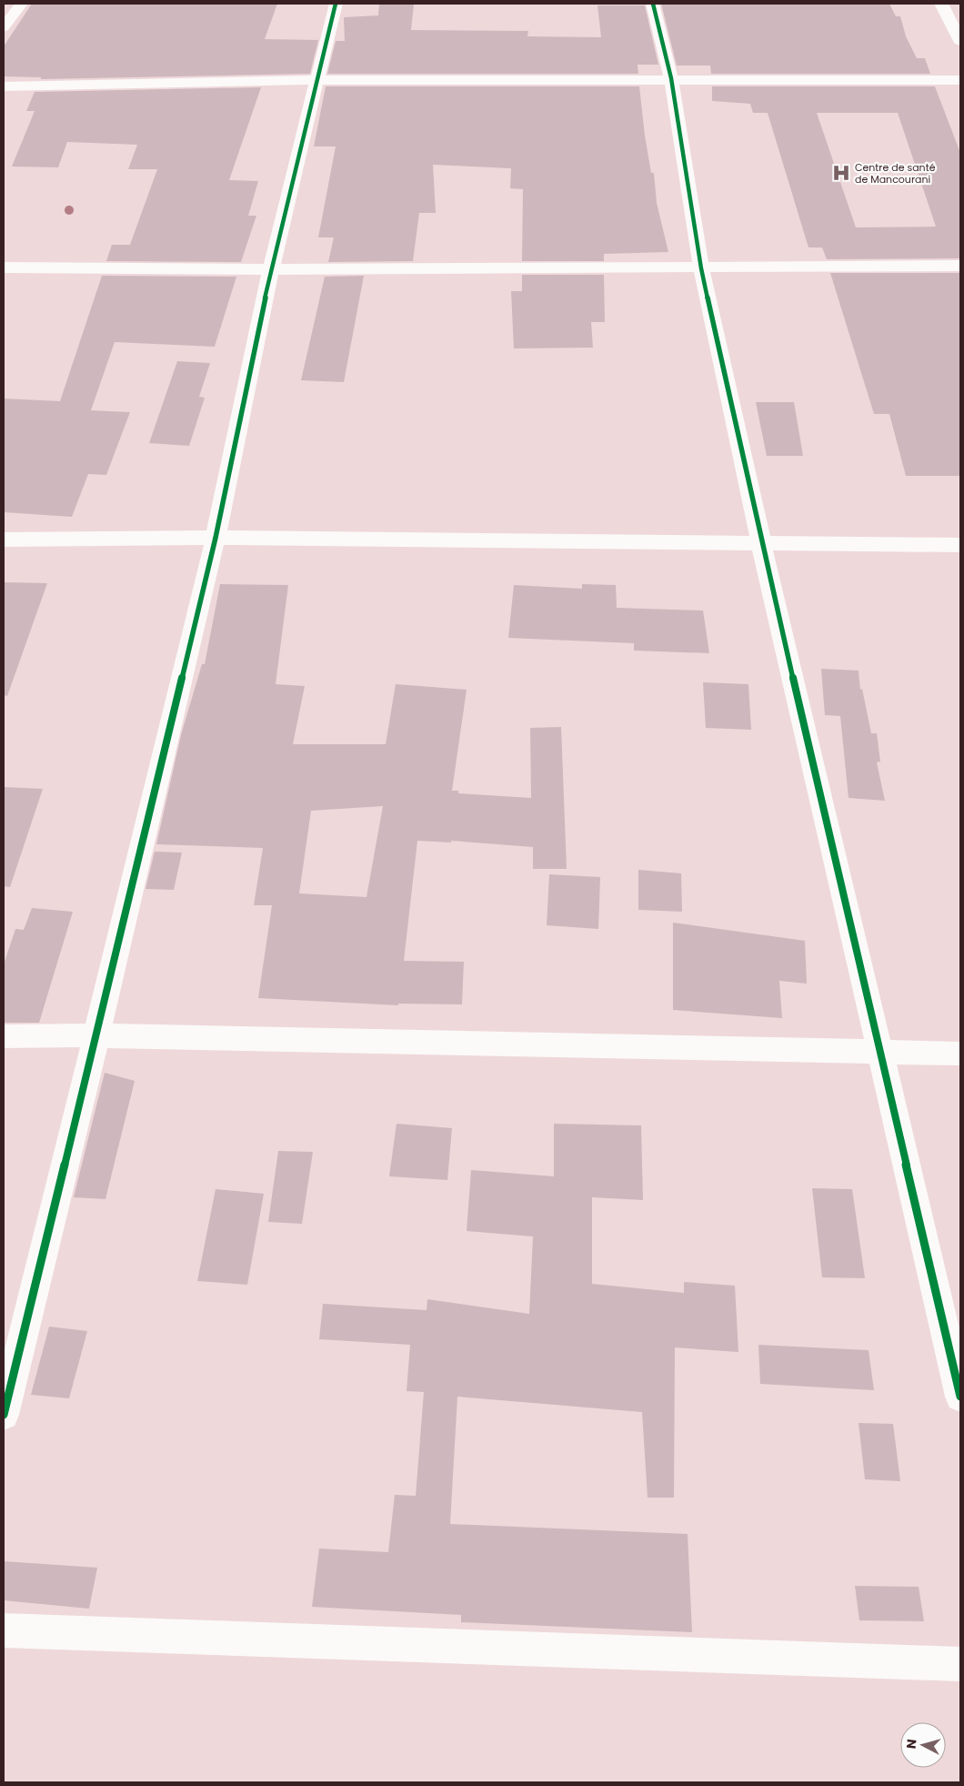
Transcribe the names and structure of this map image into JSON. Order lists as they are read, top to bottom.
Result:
{
  "places": {
    "hospital": ["Centre de santé de Mancourani"]
  },
  "north": "left"
}
